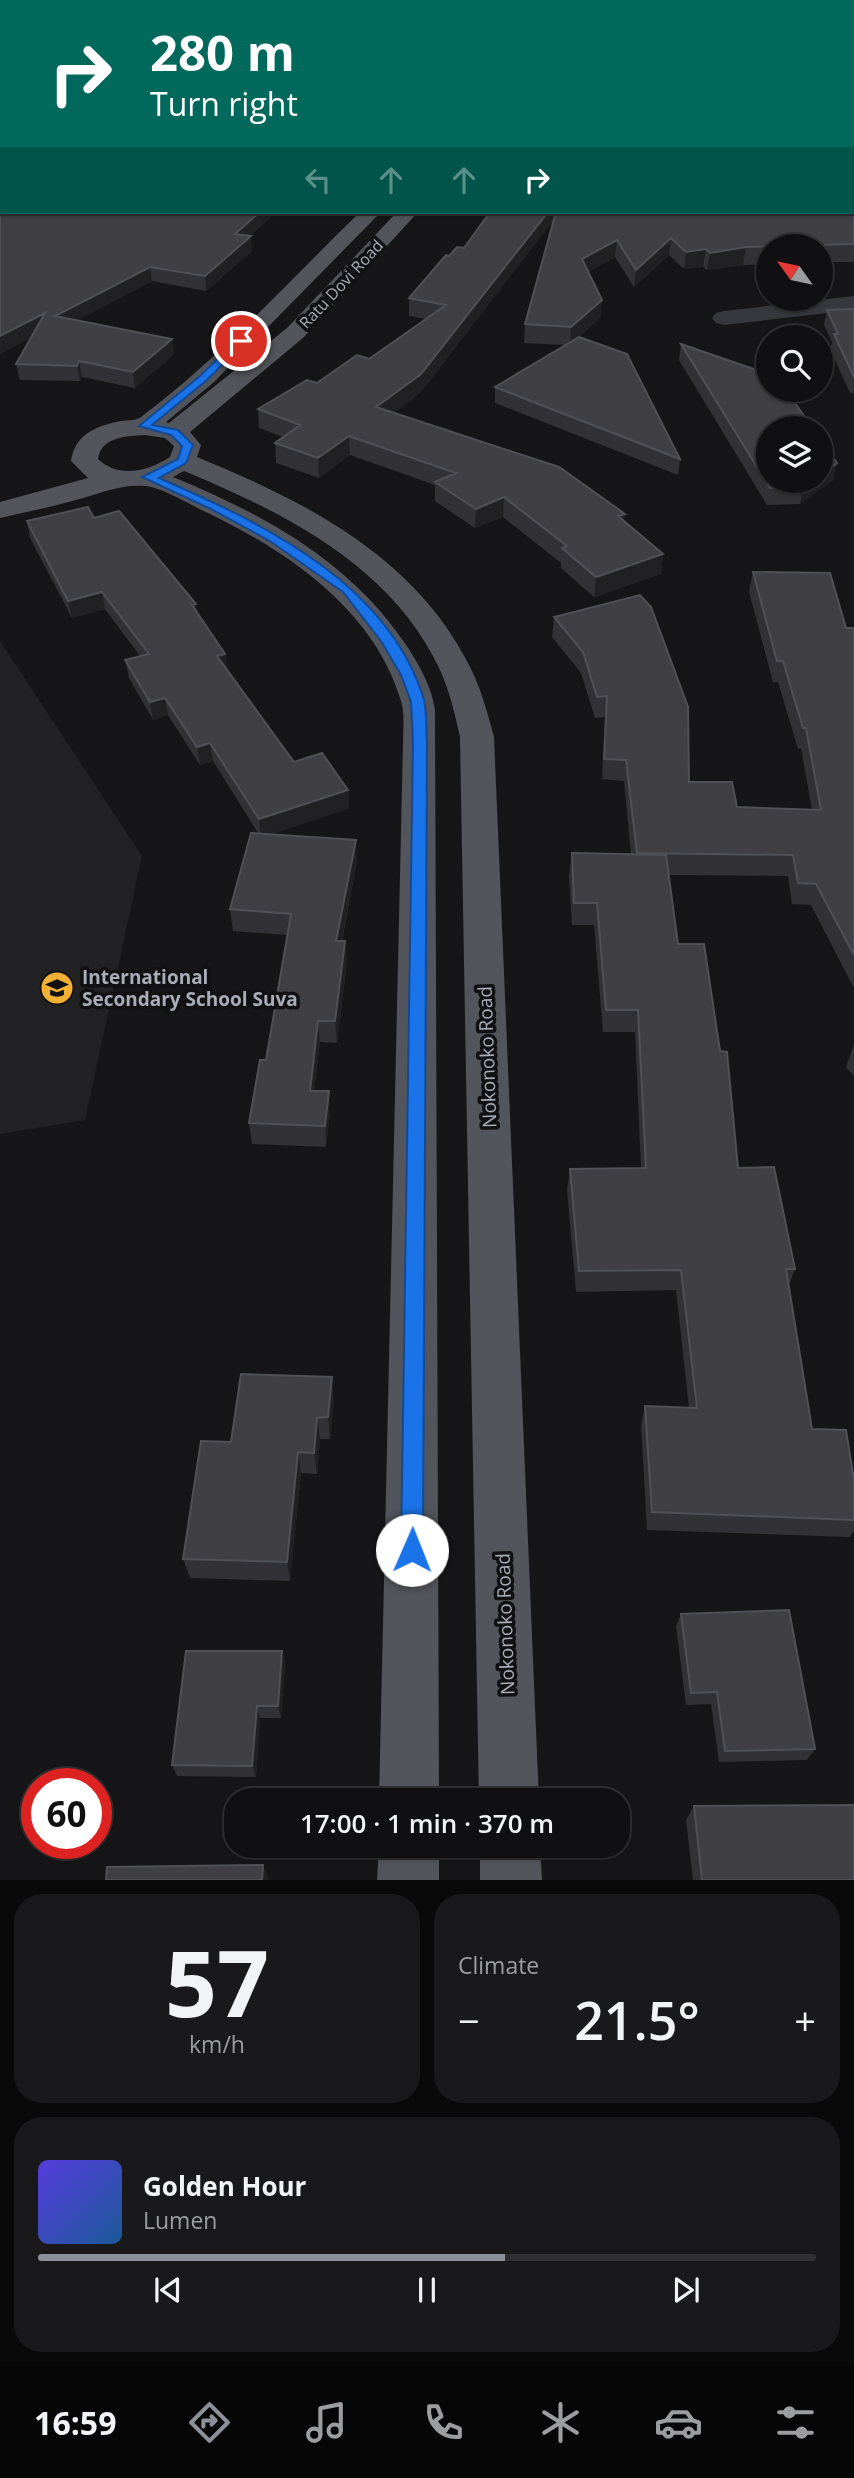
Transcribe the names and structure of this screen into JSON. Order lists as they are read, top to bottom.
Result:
{
  "streets": {
    "main road": ["Ratu Dovi Road", "Nokonoko Road"]
  },
  "crossings": [
    ["Ratu Dovi Road", "Nokonoko Road"]
  ],
  "places": {
    "school or university": ["International Secondary School Suva"]
  },
  "north": "top left",
  "page": {
    "turn": ["280 m", "Turn right"],
    "limit": "60",
    "trip": "17:00 · 1 min · 370 m",
    "tile": [
      ["57", "km/h"],
      "Climate"
    ],
    "heat": ["−", "21.5°", "+"],
    "song": ["Golden Hour", "Lumen"],
    "tabs": "16:59"
  }
}
